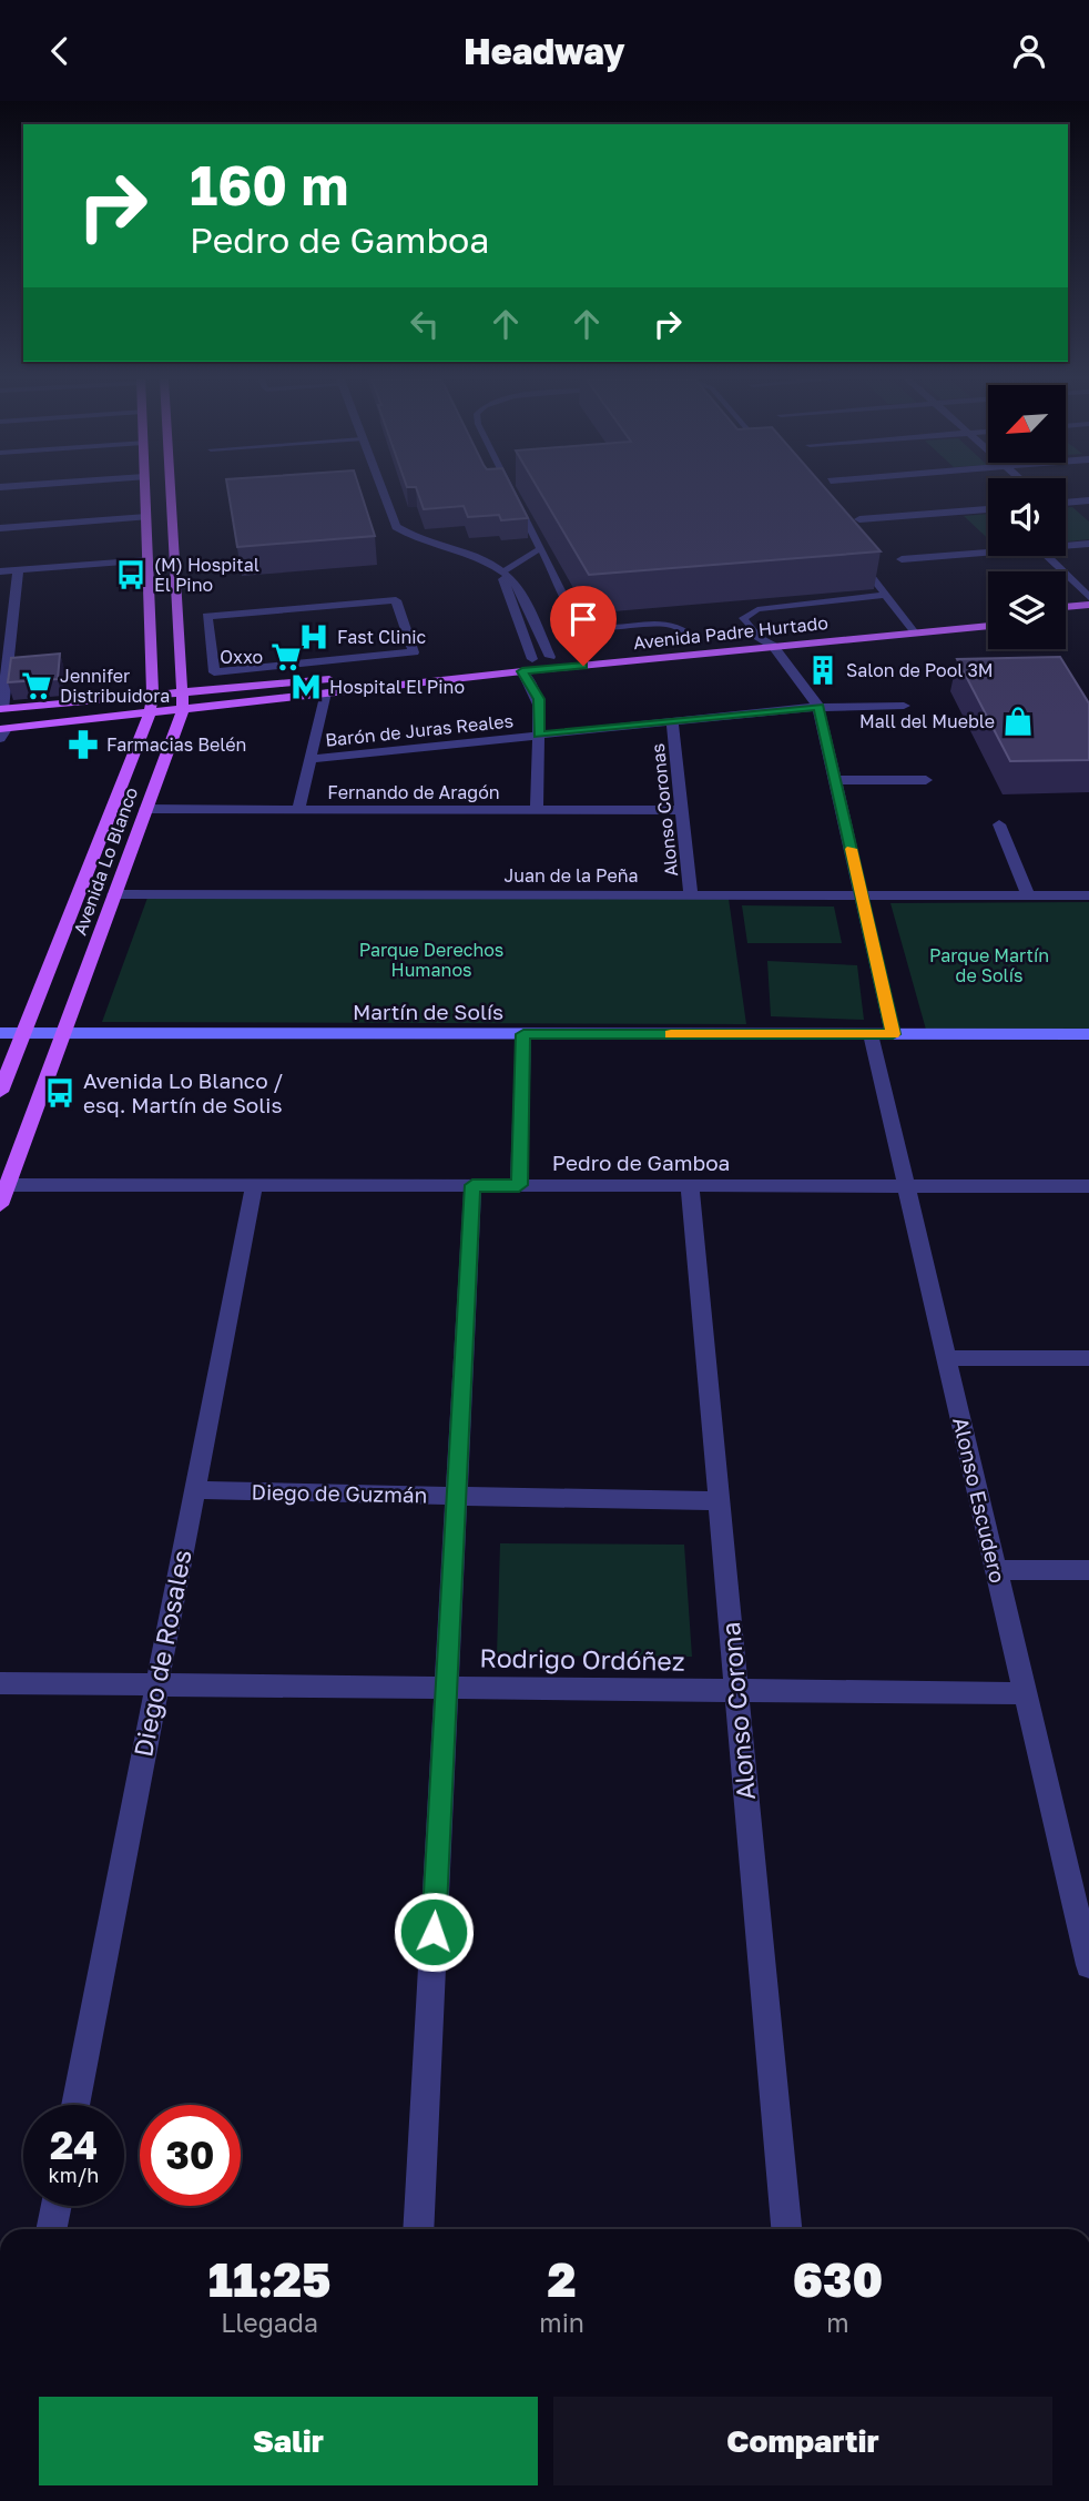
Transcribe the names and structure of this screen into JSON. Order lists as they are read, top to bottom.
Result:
{
  "streets": {
    "main road": ["Avenida Padre Hurtado", "Avenida Lo Blanco"],
    "street": [
      "Barón de Juras Reales",
      "Fernando de Aragón",
      "Alonso Coronas",
      "Juan de la Peña",
      "Martín de Solís",
      "Pedro de Gamboa",
      "Diego de Guzmán",
      "Alonso Escudero",
      "Diego de Rosales",
      "Rodrigo Ordóñez",
      "Alonso Corona"
    ]
  },
  "crossings": [
    ["Avenida Padre Hurtado", "Avenida Lo Blanco"],
    ["Avenida Padre Hurtado", "Alonso Escudero"],
    ["Barón de Juras Reales", "Alonso Coronas"],
    ["Barón de Juras Reales", "Alonso Escudero"],
    ["Fernando de Aragón", "Alonso Coronas"],
    ["Fernando de Aragón", "Avenida Lo Blanco"],
    ["Alonso Coronas", "Juan de la Peña"],
    ["Avenida Lo Blanco", "Juan de la Peña"],
    ["Avenida Lo Blanco", "Martín de Solís"],
    ["Avenida Lo Blanco", "Pedro de Gamboa"],
    ["Juan de la Peña", "Alonso Escudero"],
    ["Martín de Solís", "Alonso Escudero"],
    ["Pedro de Gamboa", "Alonso Escudero"],
    ["Pedro de Gamboa", "Diego de Rosales"],
    ["Pedro de Gamboa", "Alonso Corona"],
    ["Diego de Guzmán", "Diego de Rosales"],
    ["Diego de Guzmán", "Alonso Corona"],
    ["Alonso Escudero", "Rodrigo Ordóñez"],
    ["Diego de Rosales", "Rodrigo Ordóñez"],
    ["Rodrigo Ordóñez", "Alonso Corona"]
  ],
  "parks": ["Parque Derechos Humanos", "Parque Martín de Solís"],
  "places": {
    "bus stop": ["(M) Hospital El Pino", "Avenida Lo Blanco / esq. Martín de Solis"],
    "hospital": ["Fast Clinic"],
    "supermarket": ["Oxxo", "Jennifer Distribuidora"],
    "building": ["Salon de Pool 3M"],
    "metro station": ["Hospital El Pino"],
    "shop": ["Mall del Mueble"],
    "pharmacy": ["Farmacias Belén"]
  },
  "north": "bottom left",
  "page": {
    "header": "Headway",
    "turn": ["160 m", "Pedro de Gamboa"],
    "speed": "24 km/h",
    "limit": "30",
    "eta": [
      "11:25",
      "Llegada",
      "2",
      "min",
      "630",
      "m"
    ],
    "buttons": ["Salir", "Compartir"]
  }
}
